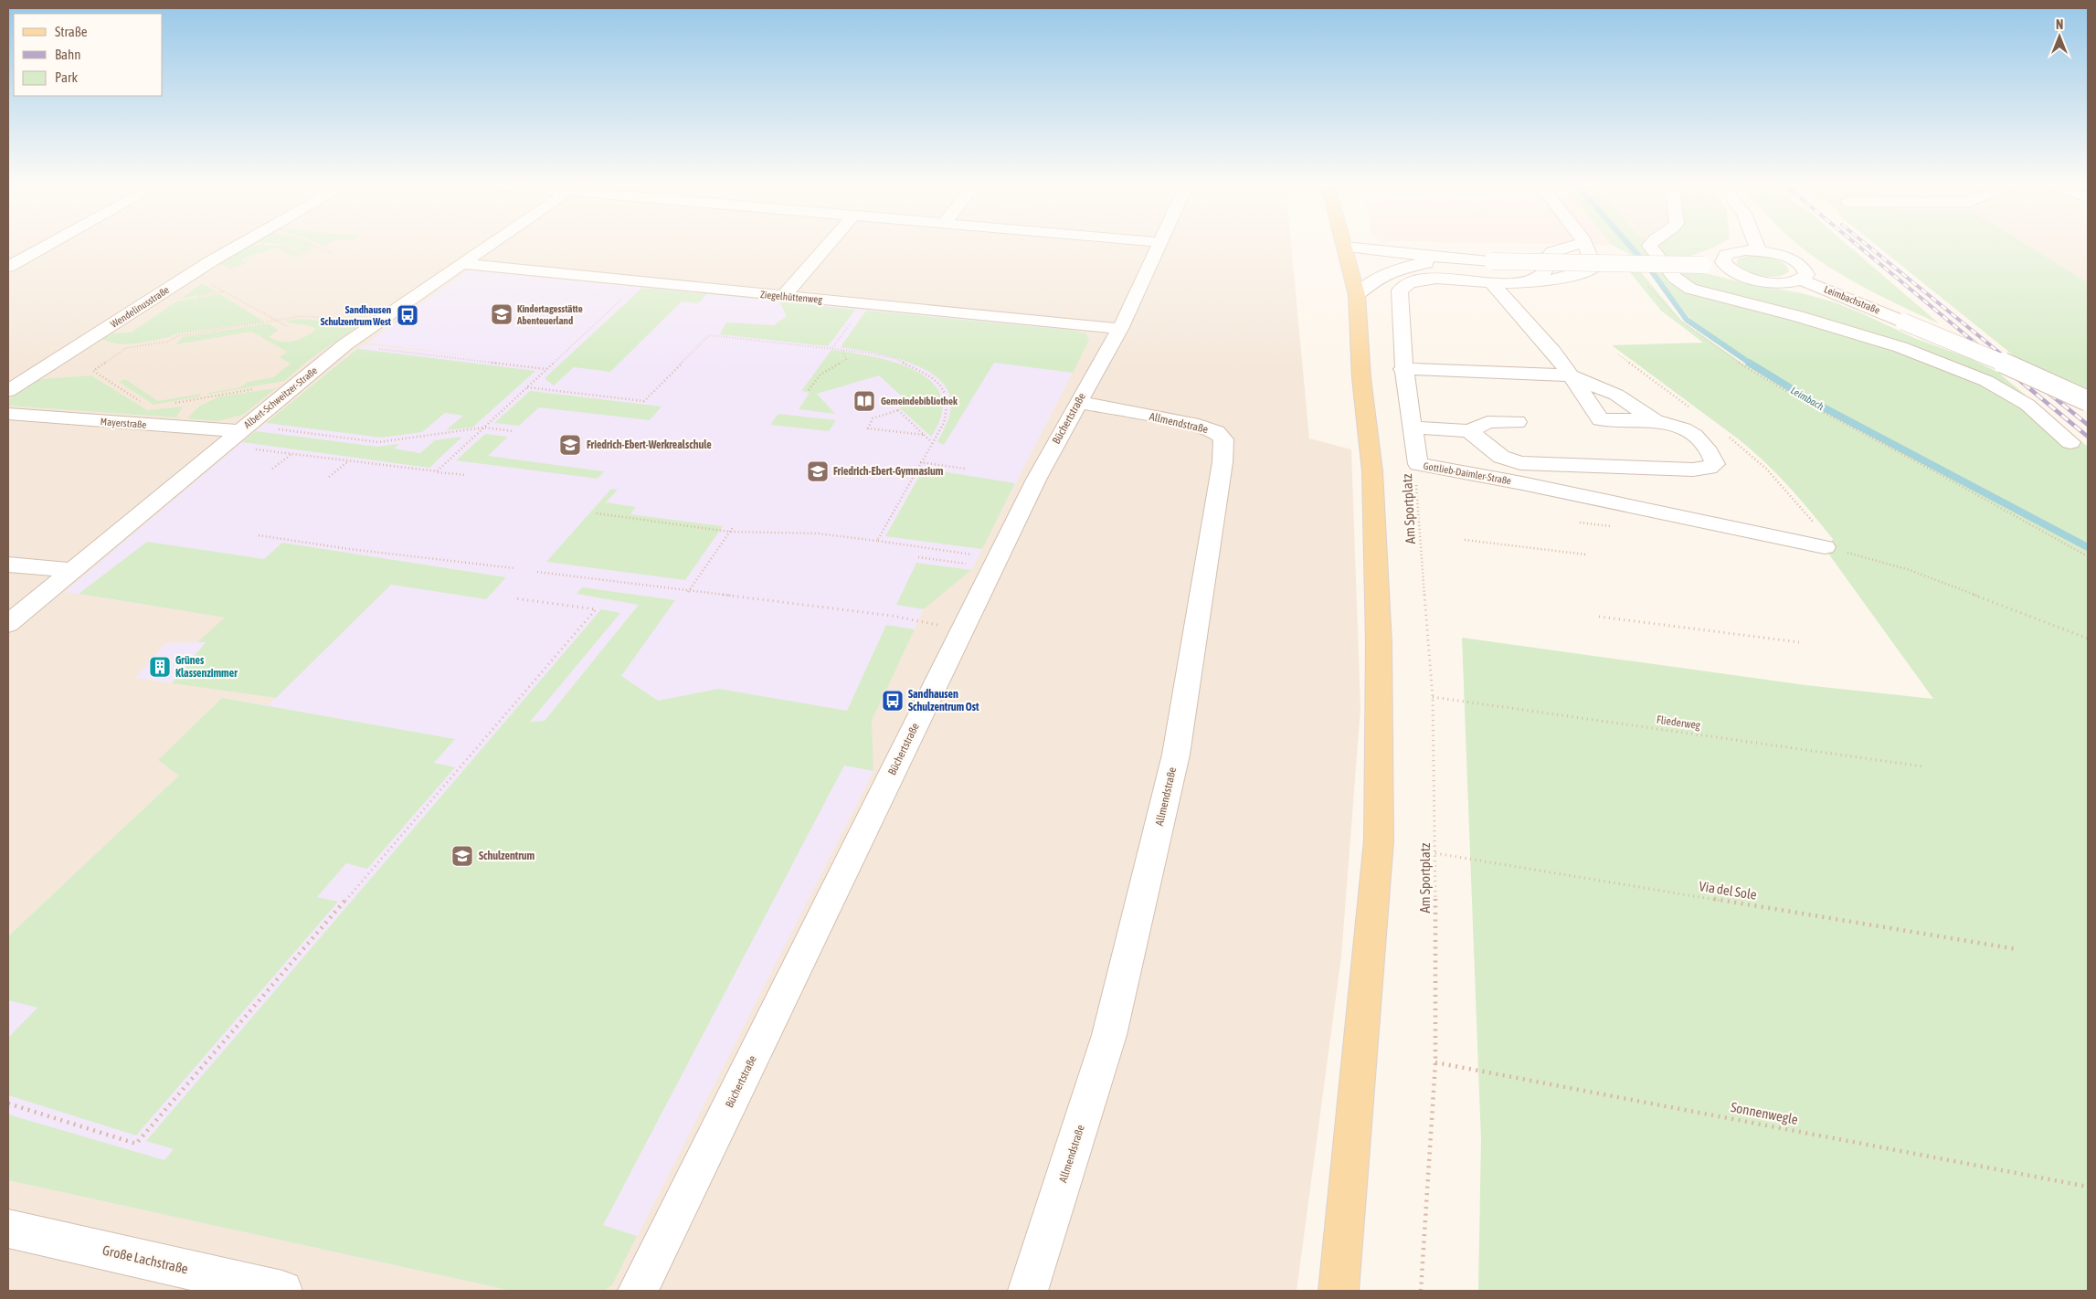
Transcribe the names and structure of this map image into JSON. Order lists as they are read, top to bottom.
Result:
{
  "streets": {
    "street": [
      "Ziegelhüttenweg",
      "Leimbachstraße",
      "Wendelinusstraße",
      "Albert-Schweitzer-Straße",
      "Büchertstraße",
      "Mayerstraße",
      "Allmendstraße",
      "Gottlieb-Daimler-Straße",
      "Große Lachstraße"
    ],
    "path": [
      "Am Sportplatz",
      "Fliederweg",
      "Via del Sole",
      "Sonnenwegle"
    ]
  },
  "crossings": [
    ["Ziegelhüttenweg", "Albert-Schweitzer-Straße"],
    ["Ziegelhüttenweg", "Büchertstraße"],
    ["Albert-Schweitzer-Straße", "Mayerstraße"],
    ["Büchertstraße", "Allmendstraße"],
    ["Gottlieb-Daimler-Straße", "Am Sportplatz"],
    ["Am Sportplatz", "Fliederweg"],
    ["Am Sportplatz", "Via del Sole"],
    ["Am Sportplatz", "Sonnenwegle"]
  ],
  "water": ["Leimbach"],
  "places": {
    "school or university": [
      "Kindertagesstätte Abenteuerland",
      "Friedrich-Ebert-Werkrealschule",
      "Friedrich-Ebert-Gymnasium",
      "Schulzentrum"
    ],
    "bus stop": ["Sandhausen Schulzentrum West", "Sandhausen Schulzentrum Ost"],
    "library": ["Gemeindebibliothek"],
    "building": ["Grünes Klassenzimmer"]
  },
  "legend": ["Straße", "Bahn", "Park"],
  "north": "top"
}
